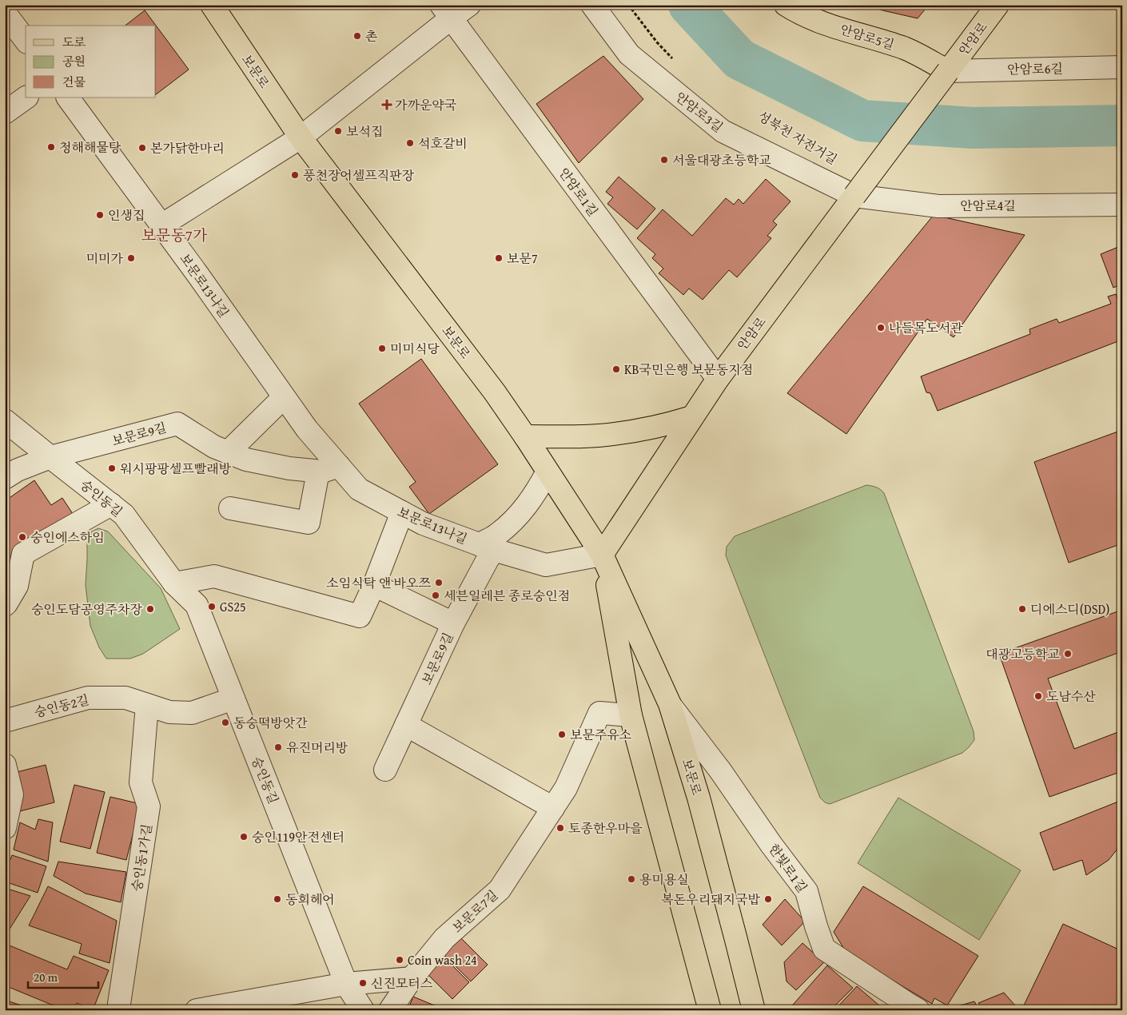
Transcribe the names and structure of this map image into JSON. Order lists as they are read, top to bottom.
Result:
{
  "streets": {
    "main road": ["안암로5길", "안암로", "보문로"],
    "street": [
      "안암로6길",
      "안암로3길",
      "안암로1길",
      "안암로4길",
      "보문로13나길",
      "보문로9길",
      "숭인동길",
      "숭인동2길",
      "숭인동1가길",
      "한빛로1길",
      "보문로7길"
    ]
  },
  "crossings": [
    ["안암로5길", "안암로"],
    ["안암로5길", "안암로6길"],
    ["안암로", "안암로6길"],
    ["안암로", "보문로"],
    ["안암로", "안암로3길"],
    ["안암로", "안암로1길"],
    ["안암로", "안암로4길"],
    ["안암로", "보문로13나길"],
    ["보문로", "보문로13나길"],
    ["보문로", "한빛로1길"],
    ["보문로", "보문로7길"],
    ["안암로3길", "안암로4길"],
    ["보문로13나길", "보문로9길"],
    ["보문로9길", "숭인동길"],
    ["숭인동길", "숭인동2길"],
    ["숭인동2길", "숭인동1가길"]
  ],
  "districts": ["보문동7가"],
  "places": {
    "other": [
      "촌",
      "보석집",
      "석호갈비",
      "청해해물탕",
      "본가닭한마리",
      "서울대광초등학교",
      "풍천장어셀프직판장",
      "인생집",
      "미미가",
      "보문7",
      "나들목도서관",
      "미미식당",
      "KB국민은행 보문동지점",
      "워시팡팡셀프빨래방",
      "숭인에스하임",
      "소임식탁 앤 바오쯔",
      "세븐일레븐 종로숭인점",
      "GS25",
      "숭인도담공영주차장",
      "디에스디(DSD)",
      "대광고등학교",
      "도남수산",
      "동숭떡방앗간",
      "보문주유소",
      "유진머리방",
      "토종한우마을",
      "숭인119안전센터",
      "용미용실",
      "동희헤어",
      "복돈우리돼지국밥",
      "Coin wash 24",
      "신진모터스"
    ],
    "health": ["가까운약국"]
  },
  "legend": ["도로", "공원", "건물"],
  "scale_bar": "20 m"
}
